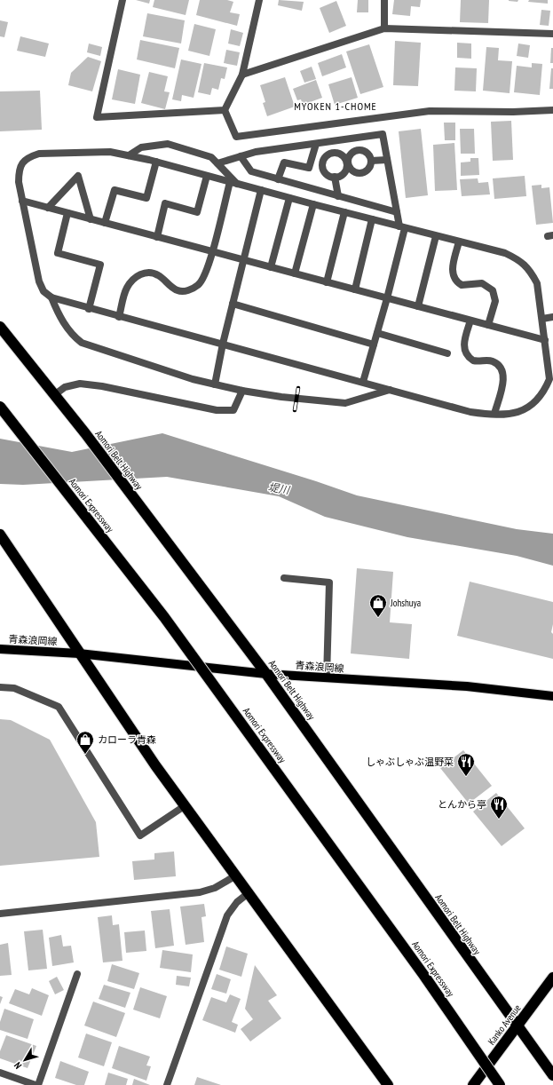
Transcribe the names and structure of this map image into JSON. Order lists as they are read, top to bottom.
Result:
{
  "streets": {
    "highway": ["Aomori Belt Highway", "Aomori Expressway", "Kanko Avenue"],
    "main road": ["青森浪岡線"]
  },
  "crossings": [
    ["Aomori Belt Highway", "青森浪岡線"],
    ["Aomori Belt Highway", "Kanko Avenue"]
  ],
  "districts": ["MYOKEN 1-CHOME"],
  "water": ["堤川"],
  "places": {
    "shop": ["Johshuya", "カローラ青森"],
    "restaurant": ["しゃぶしゃぶ温野菜", "とんから亭"]
  },
  "north": "bottom left"
}
